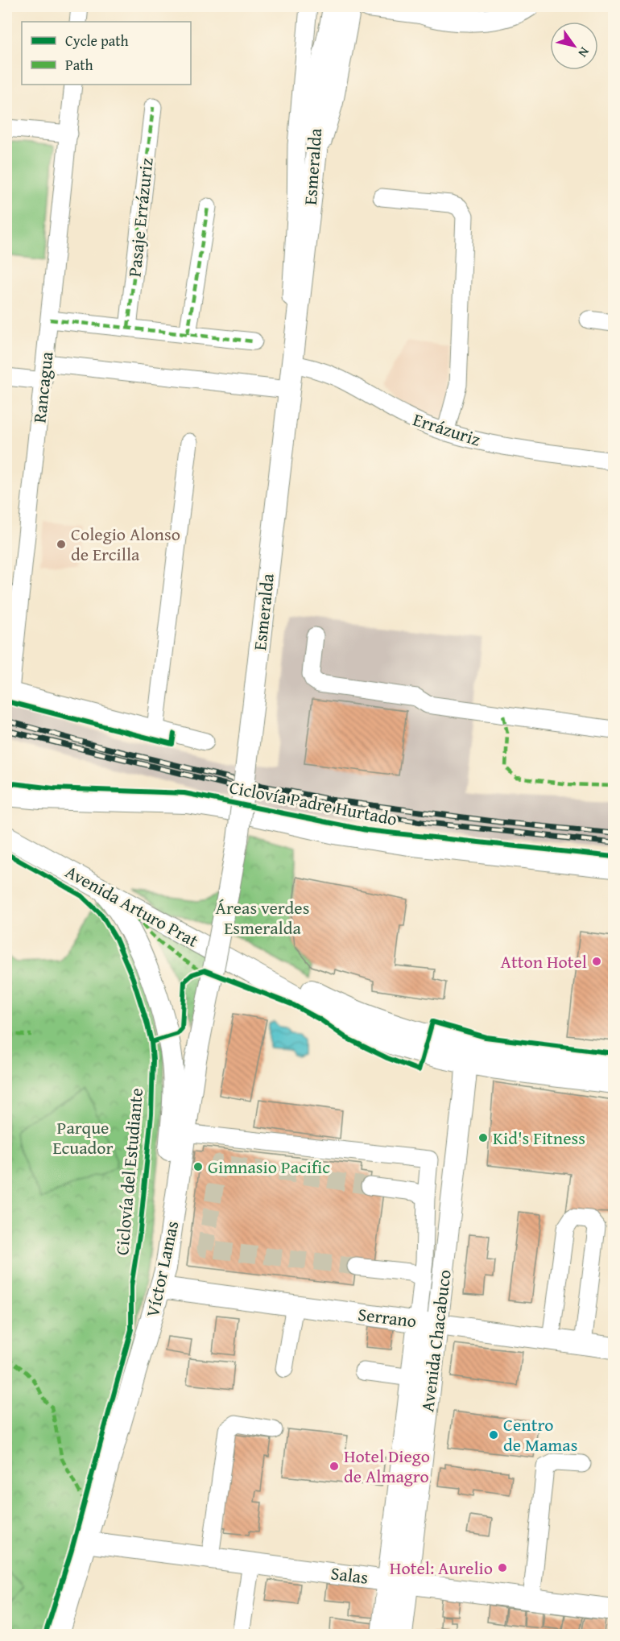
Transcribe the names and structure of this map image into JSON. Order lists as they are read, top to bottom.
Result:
{
  "streets": {
    "main road": [
      "Esmeralda",
      "Avenida Arturo Prat",
      "Víctor Lamas",
      "Serrano",
      "Avenida Chacabuco",
      "Salas"
    ],
    "street": ["Pasaje Errázuriz", "Rancagua", "Errázuriz"],
    "cycle path": ["Ciclovía Padre Hurtado", "Ciclovía del Estudiante"]
  },
  "crossings": [
    ["Esmeralda", "Errázuriz"],
    ["Esmeralda", "Víctor Lamas"],
    ["Avenida Arturo Prat", "Avenida Chacabuco"],
    ["Víctor Lamas", "Serrano"],
    ["Víctor Lamas", "Avenida Chacabuco"],
    ["Víctor Lamas", "Salas"],
    ["Serrano", "Avenida Chacabuco"],
    ["Avenida Chacabuco", "Salas"]
  ],
  "parks": ["Áreas verdes Esmeralda", "Parque Ecuador"],
  "places": [
    "Colegio Alonso de Ercilla",
    "Atton Hotel",
    "Kid's Fitness",
    "Gimnasio Pacific",
    "Centro de Mamas",
    "Hotel Diego de Almagro",
    "Hotel: Aurelio"
  ],
  "legend": ["Cycle path", "Path"],
  "north": "bottom right"
}
